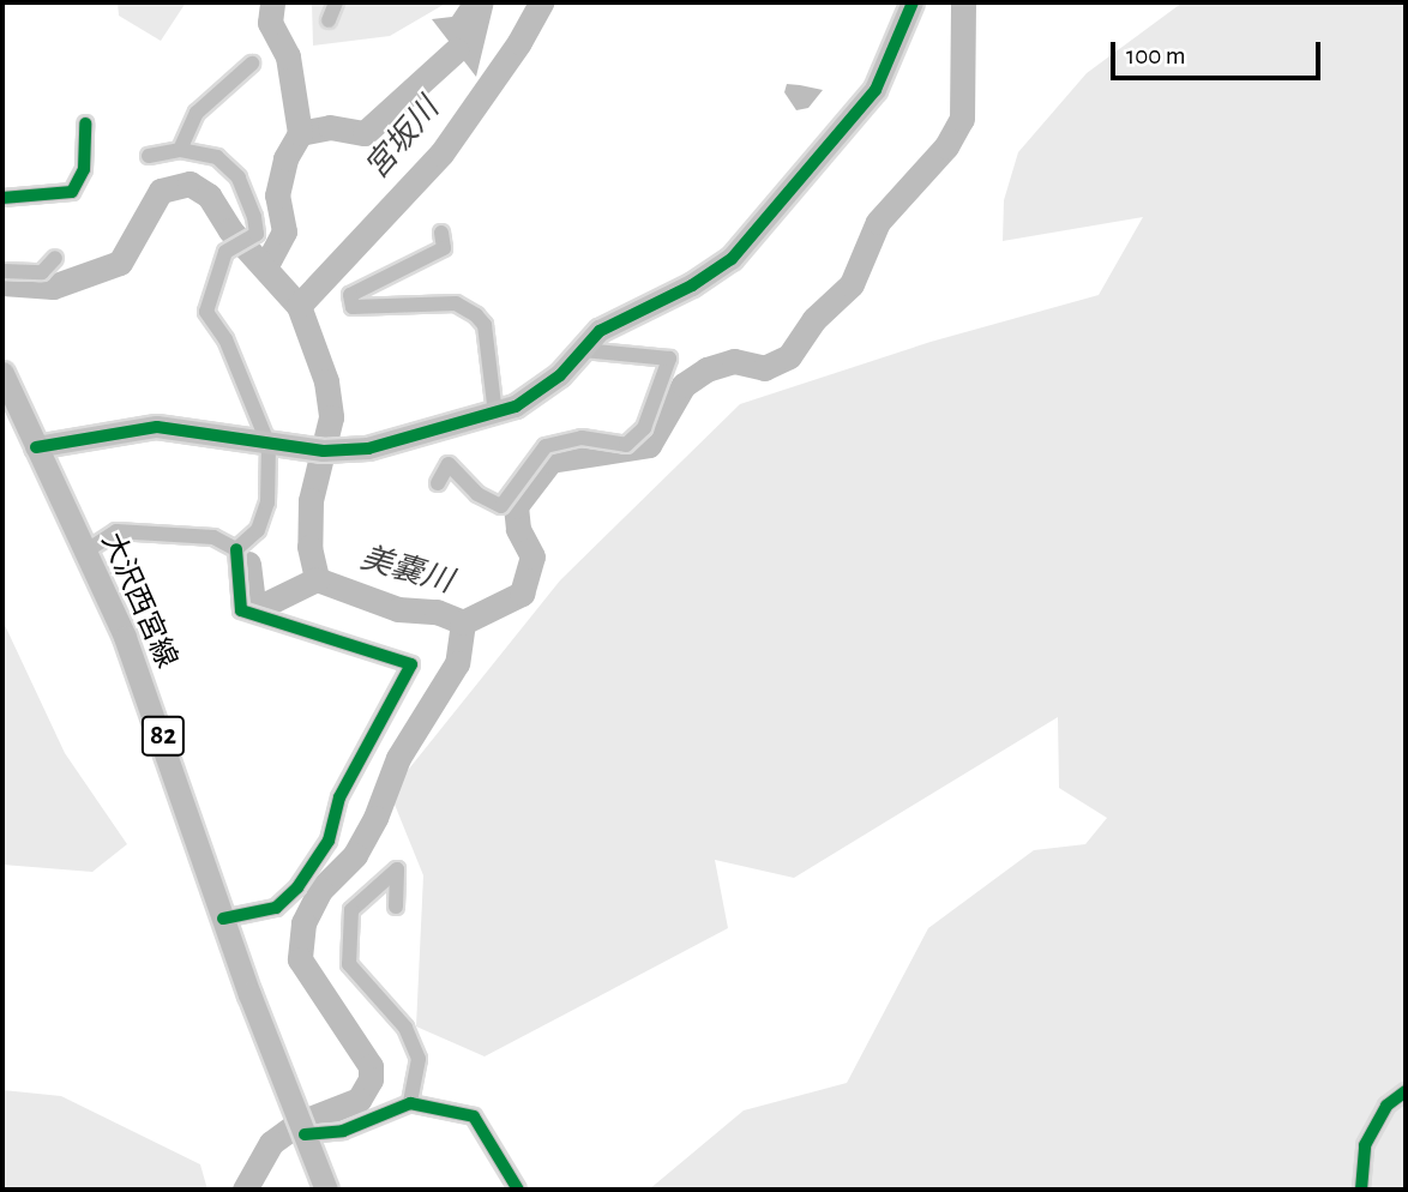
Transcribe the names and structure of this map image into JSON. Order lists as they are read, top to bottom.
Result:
{
  "streets": {
    "main road": ["大沢西宮線", "82"]
  },
  "water": ["宮坂川", "美嚢川"],
  "scale_bar": "100 m"
}
